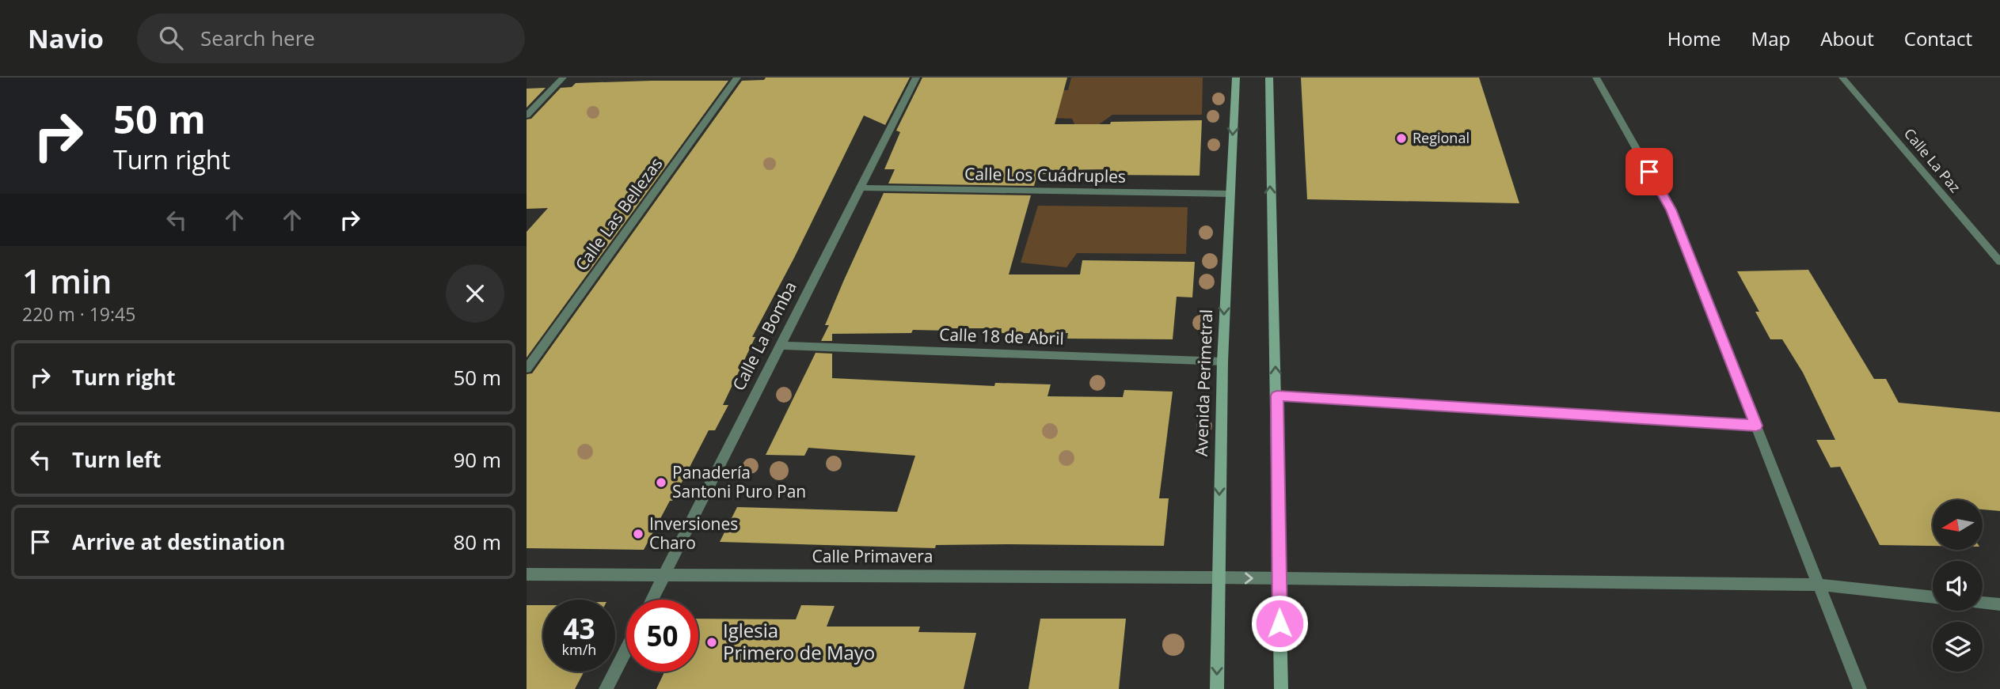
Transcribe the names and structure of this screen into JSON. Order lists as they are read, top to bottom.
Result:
{
  "streets": {
    "main road": ["Avenida Perimetral"],
    "street": [
      "Calle La Paz",
      "Calle Los Cuádruples",
      "Calle Las Bellezas",
      "Calle La Bomba",
      "Calle 18 de Abril",
      "Calle Primavera"
    ]
  },
  "crossings": [
    ["Calle Los Cuádruples", "Calle La Bomba"],
    ["Calle Los Cuádruples", "Avenida Perimetral"],
    ["Calle La Bomba", "Calle 18 de Abril"],
    ["Calle La Bomba", "Calle Primavera"],
    ["Calle 18 de Abril", "Avenida Perimetral"],
    ["Avenida Perimetral", "Calle Primavera"]
  ],
  "places": [
    "Regional",
    "Panadería Santoni Puro Pan",
    "Inversiones Charo",
    "Iglesia Primero de Mayo"
  ],
  "north": "left",
  "page": {
    "header": "Navio",
    "search": "Search here",
    "nav": [
      "Home",
      "Map",
      "About",
      "Contact"
    ],
    "turn": ["50 m", "Turn right"],
    "heading": ["1 min", "220 m · 19:45"],
    "list": [
      {
        "name": "Turn right",
        "value": "50 m"
      },
      {
        "name": "Turn left",
        "value": "90 m"
      },
      {
        "name": "Arrive at destination",
        "value": "80 m"
      }
    ],
    "speed": "43 km/h",
    "limit": "50"
  }
}
